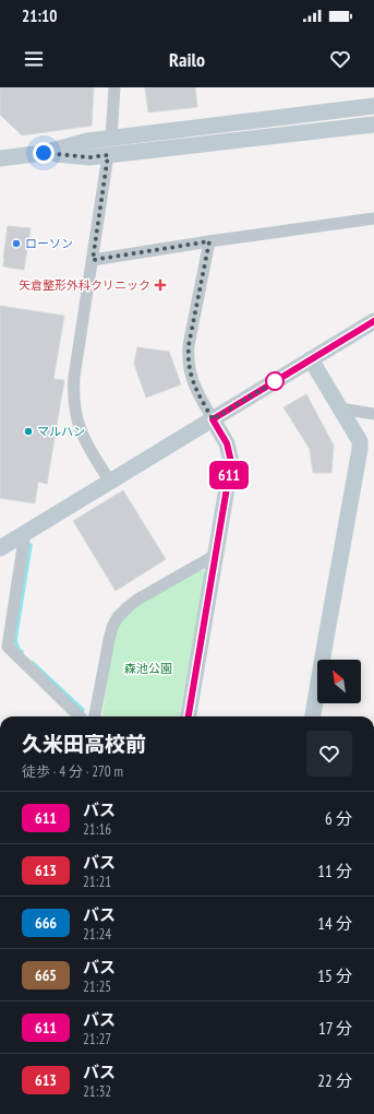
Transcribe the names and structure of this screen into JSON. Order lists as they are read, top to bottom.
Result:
{
  "parks": ["森池公園"],
  "places": {
    "other": ["ローソン", "マルハン"],
    "health": ["矢倉整形外科クリニック"]
  },
  "lines": ["bus line 611"],
  "north": "top left",
  "page": {
    "status": "21:10",
    "header": "Railo",
    "on_map": "611",
    "heading": ["久米田高校前", "徒歩 · 4 分 · 270 m"],
    "list": [
      {
        "mark": "611",
        "name": "バス",
        "note": "21:16",
        "value": "6 分"
      },
      {
        "mark": "613",
        "name": "バス",
        "note": "21:21",
        "value": "11 分"
      },
      {
        "mark": "666",
        "name": "バス",
        "note": "21:24",
        "value": "14 分"
      },
      {
        "mark": "665",
        "name": "バス",
        "note": "21:25",
        "value": "15 分"
      },
      {
        "mark": "611",
        "name": "バス",
        "note": "21:27",
        "value": "17 分"
      },
      {
        "mark": "613",
        "name": "バス",
        "note": "21:32",
        "value": "22 分"
      }
    ]
  }
}
